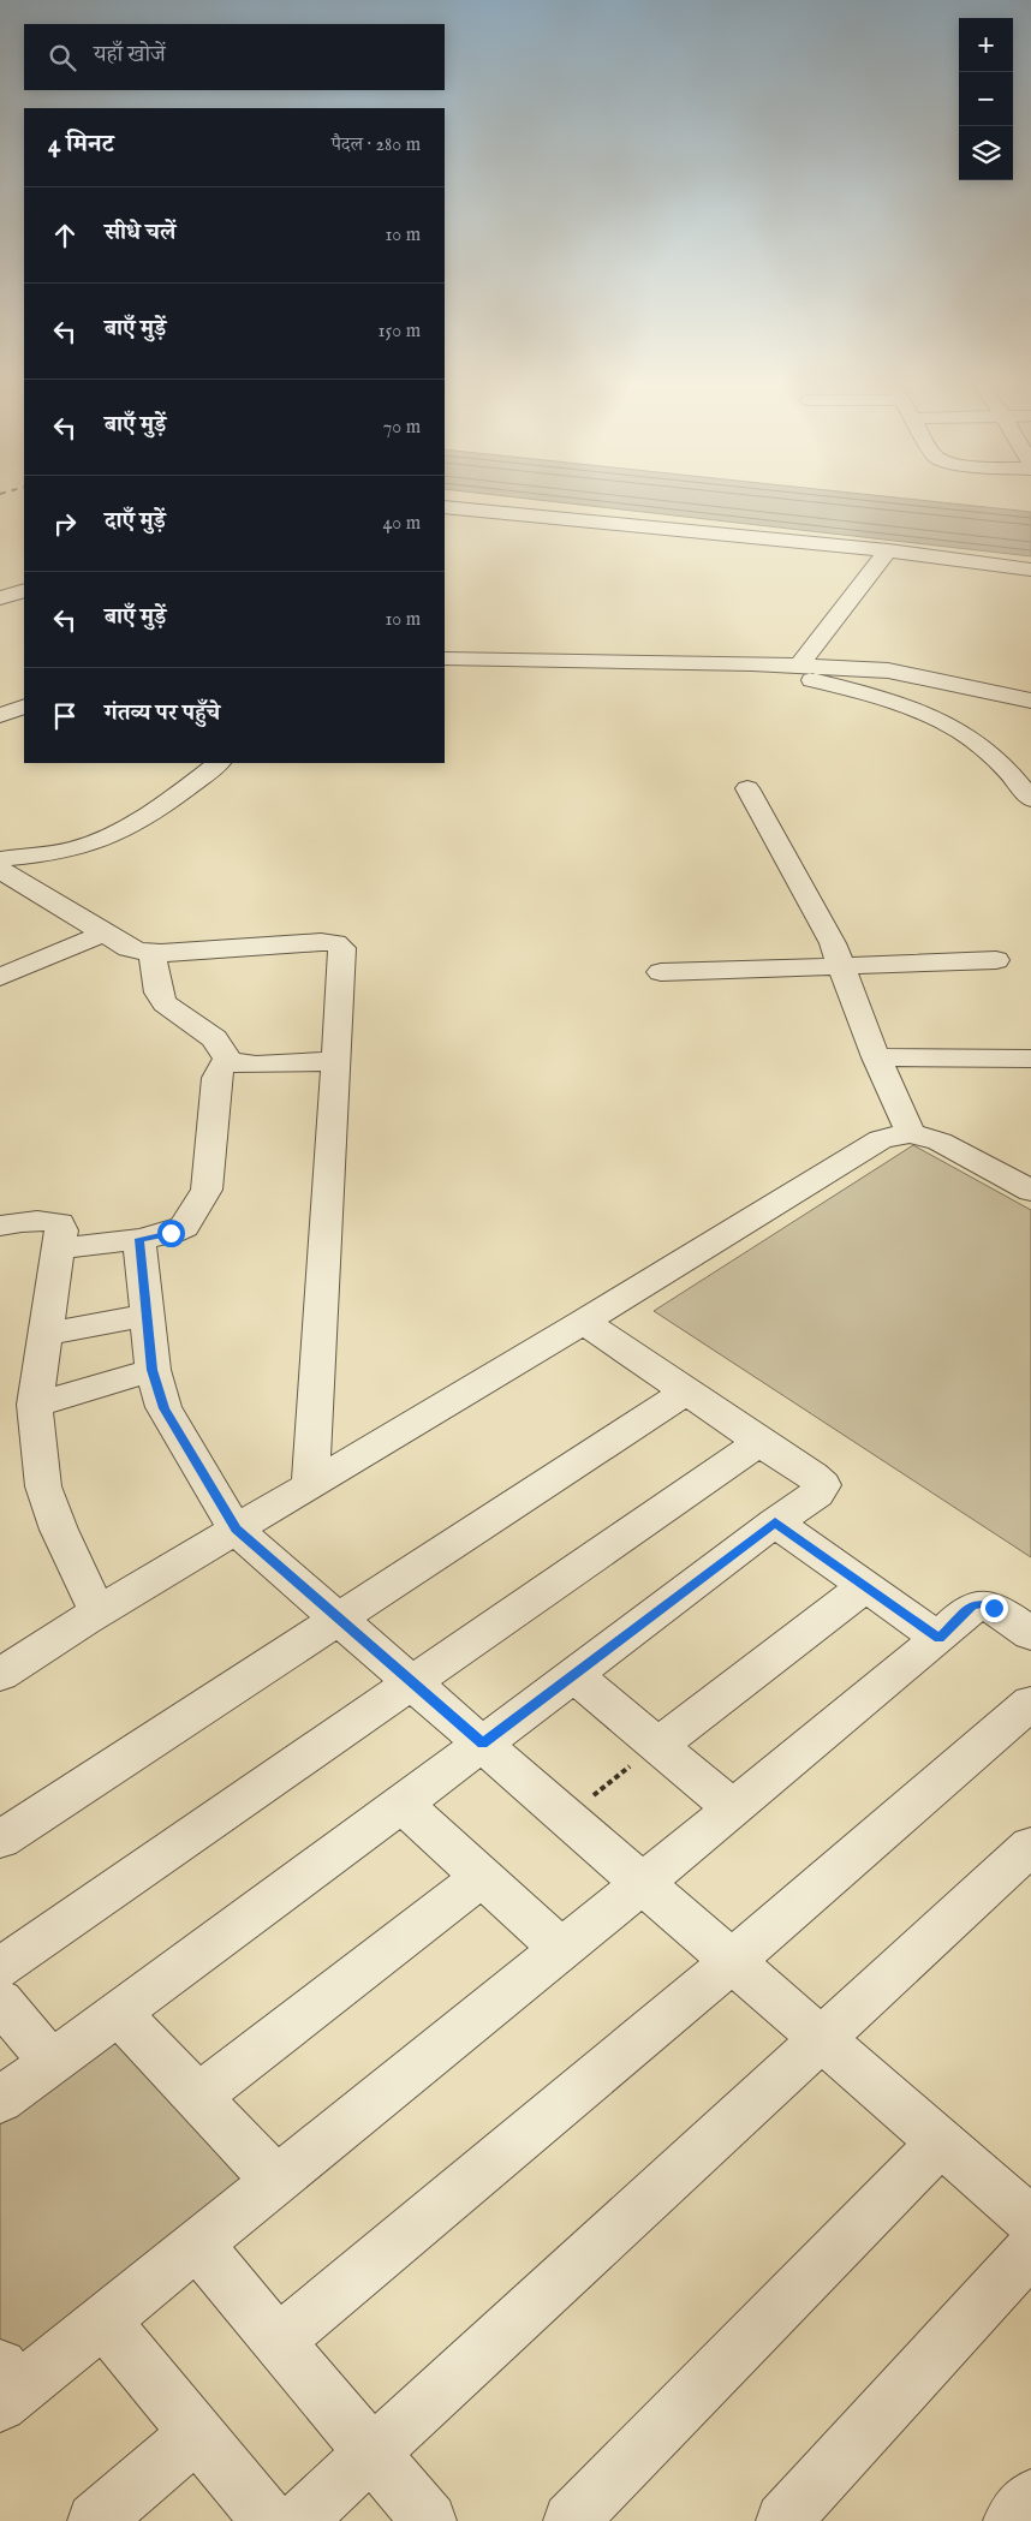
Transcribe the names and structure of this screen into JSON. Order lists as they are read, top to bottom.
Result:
{
  "page": {
    "map_buttons": ["+", "−"],
    "search": "यहाँ खोजें",
    "heading": ["4 मिनट", "पैदल · 280 m"],
    "list": [
      ["सीधे चलें", "10 m"],
      ["बाएँ मुड़ें", "150 m"],
      ["बाएँ मुड़ें", "70 m"],
      ["दाएँ मुड़ें", "40 m"],
      ["बाएँ मुड़ें", "10 m"],
      "गंतव्य पर पहुँचे"
    ]
  }
}
